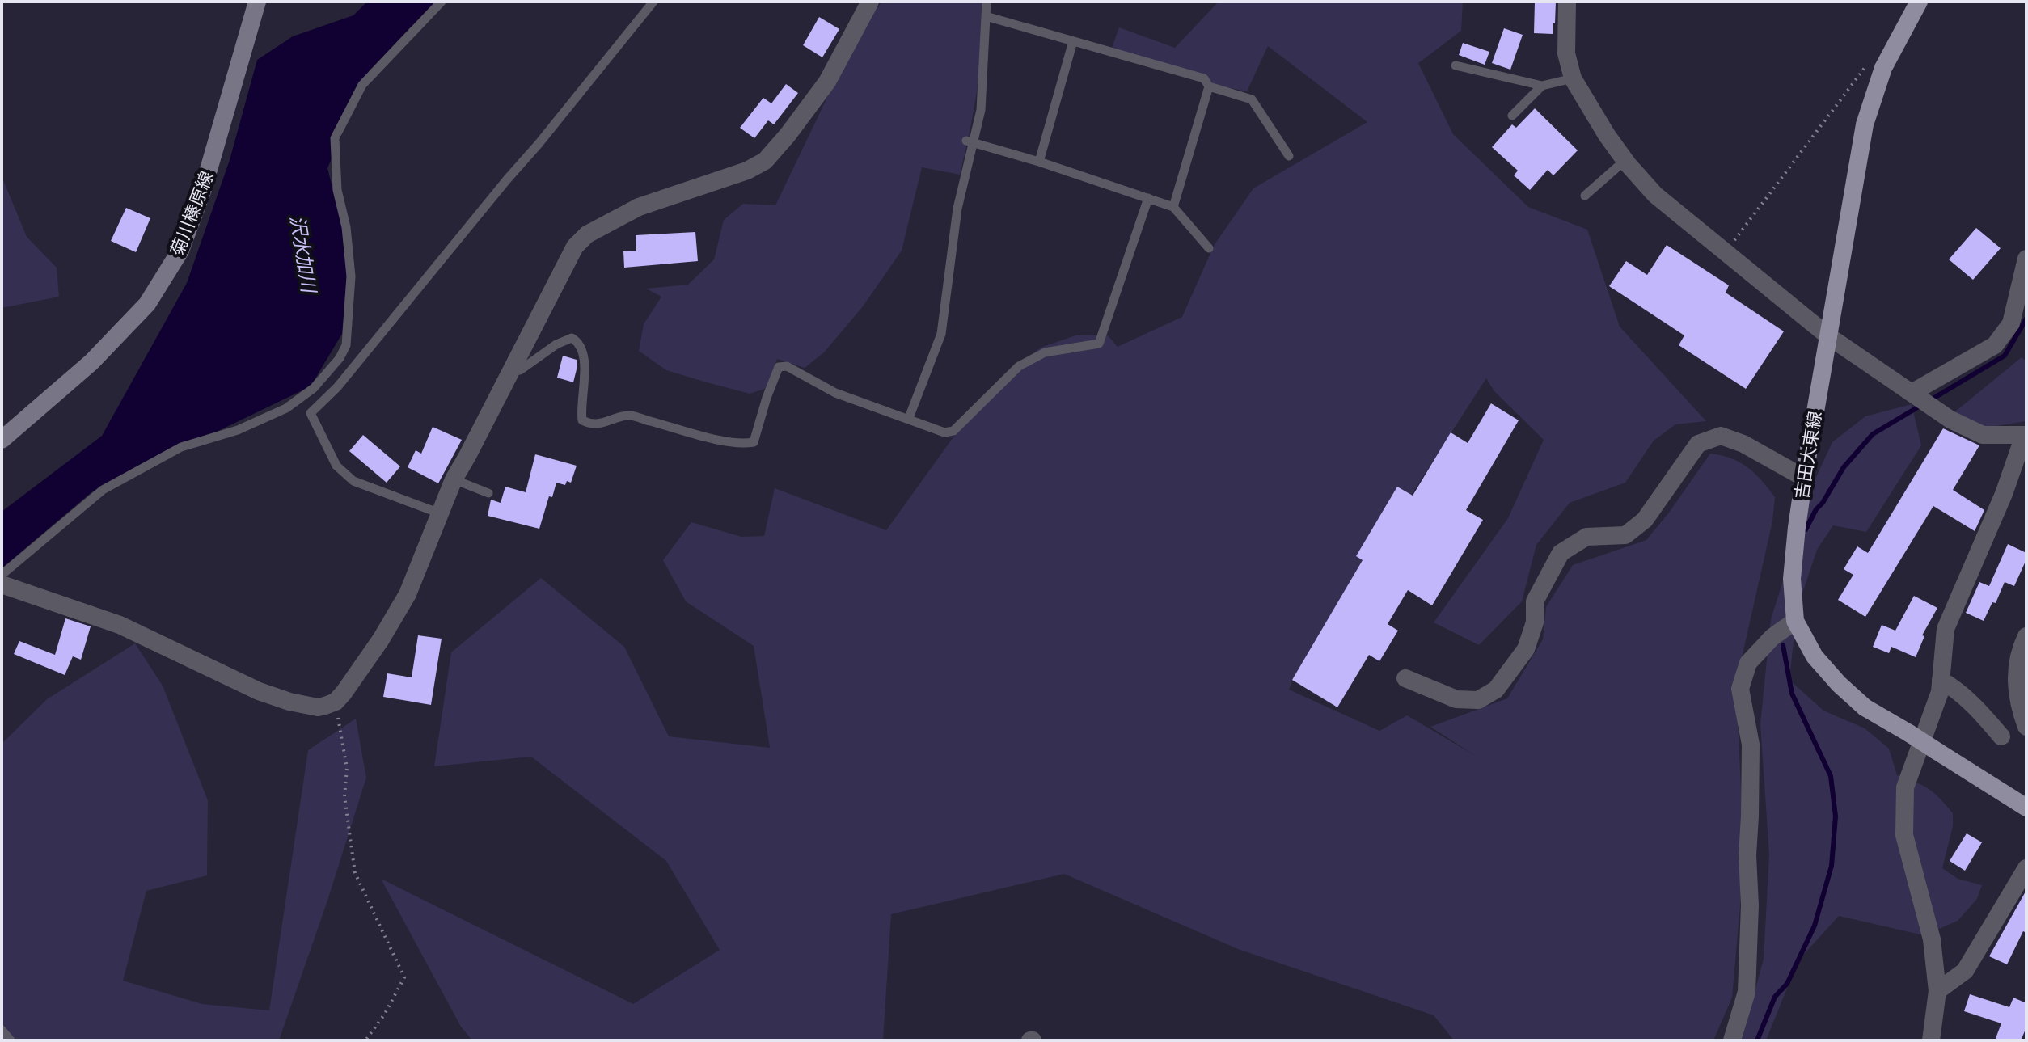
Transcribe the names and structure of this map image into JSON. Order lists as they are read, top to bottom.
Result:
{
  "streets": {
    "main road": ["菊川榛原線", "吉田大東線"]
  },
  "water": ["沢水加川"]
}
